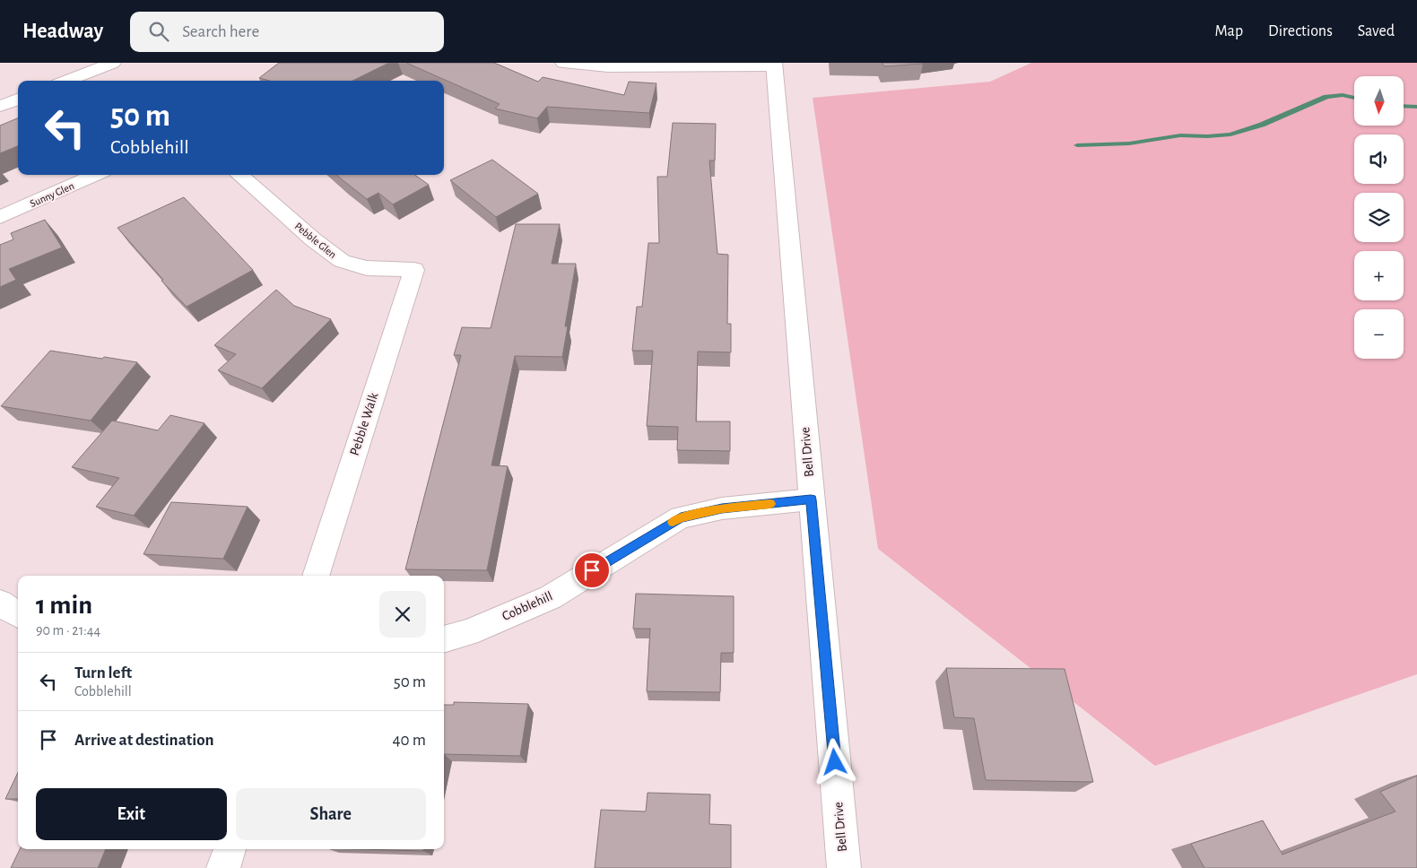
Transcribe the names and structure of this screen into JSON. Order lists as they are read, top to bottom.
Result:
{
  "streets": {
    "street": [
      "Sunny Glen",
      "Pebble Glen",
      "Pebble Walk",
      "Bell Drive",
      "Cobblehill"
    ]
  },
  "crossings": [
    ["Pebble Glen", "Pebble Walk"],
    ["Bell Drive", "Cobblehill"]
  ],
  "north": "bottom",
  "page": {
    "header": "Headway",
    "search": "Search here",
    "nav": ["Map", "Directions", "Saved"],
    "map_buttons": ["+", "−"],
    "turn": ["50 m", "Cobblehill"],
    "heading": ["1 min", "90 m · 21:44"],
    "list": [
      {
        "name": "Turn left",
        "note": "Cobblehill",
        "value": "50 m"
      },
      {
        "name": "Arrive at destination",
        "value": "40 m"
      }
    ],
    "buttons": ["Exit", "Share"]
  }
}
